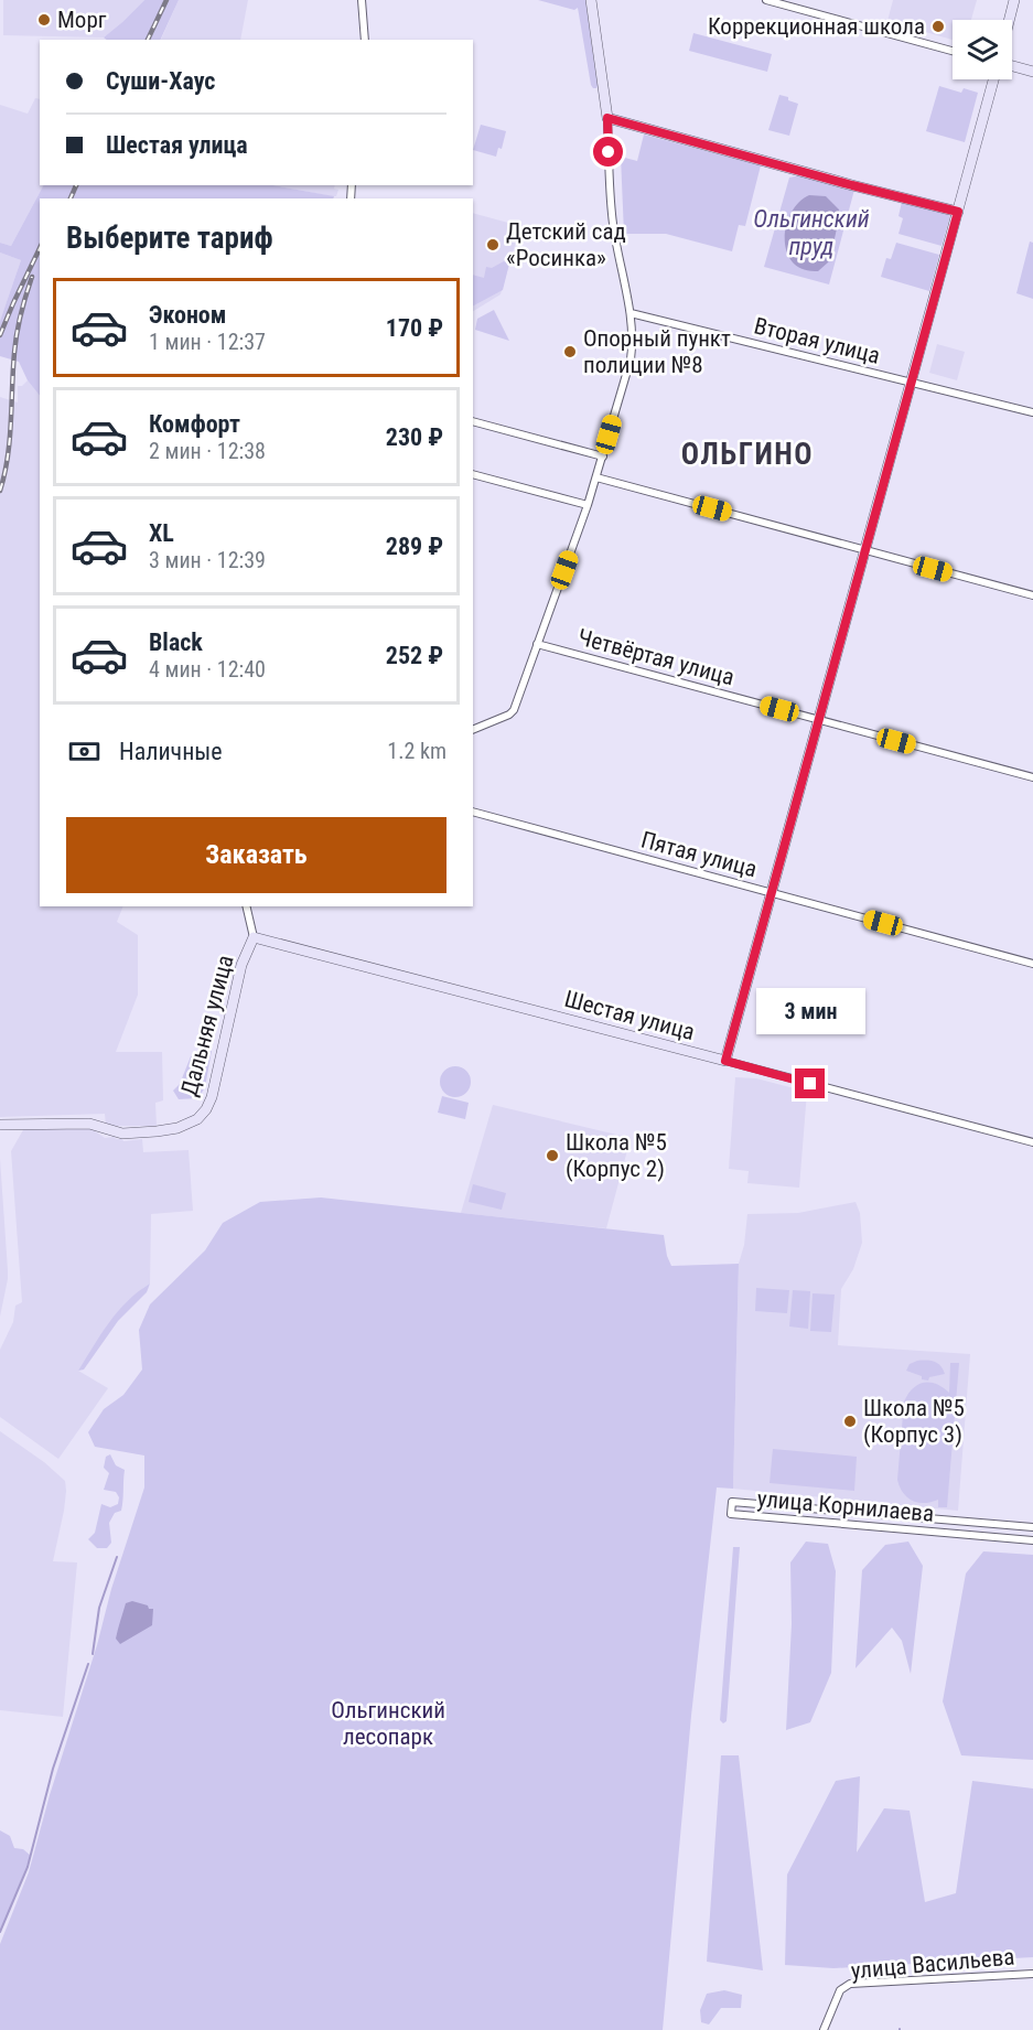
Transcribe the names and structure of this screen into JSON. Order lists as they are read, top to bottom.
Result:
{
  "streets": {
    "street": [
      "Вторая улица",
      "Четвёртая улица",
      "Пятая улица",
      "Шестая улица",
      "Дальняя улица",
      "улица Корнилаева",
      "улица Васильева"
    ]
  },
  "crossings": [
    ["Шестая улица", "Дальняя улица"]
  ],
  "districts": ["ОЛЬГИНО"],
  "water": ["Ольгинский пруд"],
  "parks": ["Ольгинский лесопарк"],
  "places": [
    "Морг",
    "Коррекционная школа",
    "Детский сад «Росинка»",
    "Опорный пункт полиции №8",
    "Школа №5 (Корпус 2)",
    "Школа №5 (Корпус 3)"
  ],
  "page": {
    "banner": ["Суши-Хаус", "Шестая улица"],
    "heading": "Выберите тариф",
    "list": [
      {
        "name": "Эконом",
        "note": "1 мин · 12:37",
        "value": "170 ₽"
      },
      {
        "name": "Комфорт",
        "note": "2 мин · 12:38",
        "value": "230 ₽"
      },
      {
        "name": "XL",
        "note": "3 мин · 12:39",
        "value": "289 ₽"
      },
      {
        "name": "Black",
        "note": "4 мин · 12:40",
        "value": "252 ₽"
      }
    ],
    "pay": ["Наличные", "1.2 km"],
    "buttons": "Заказать",
    "bubble": "3 мин"
  }
}
